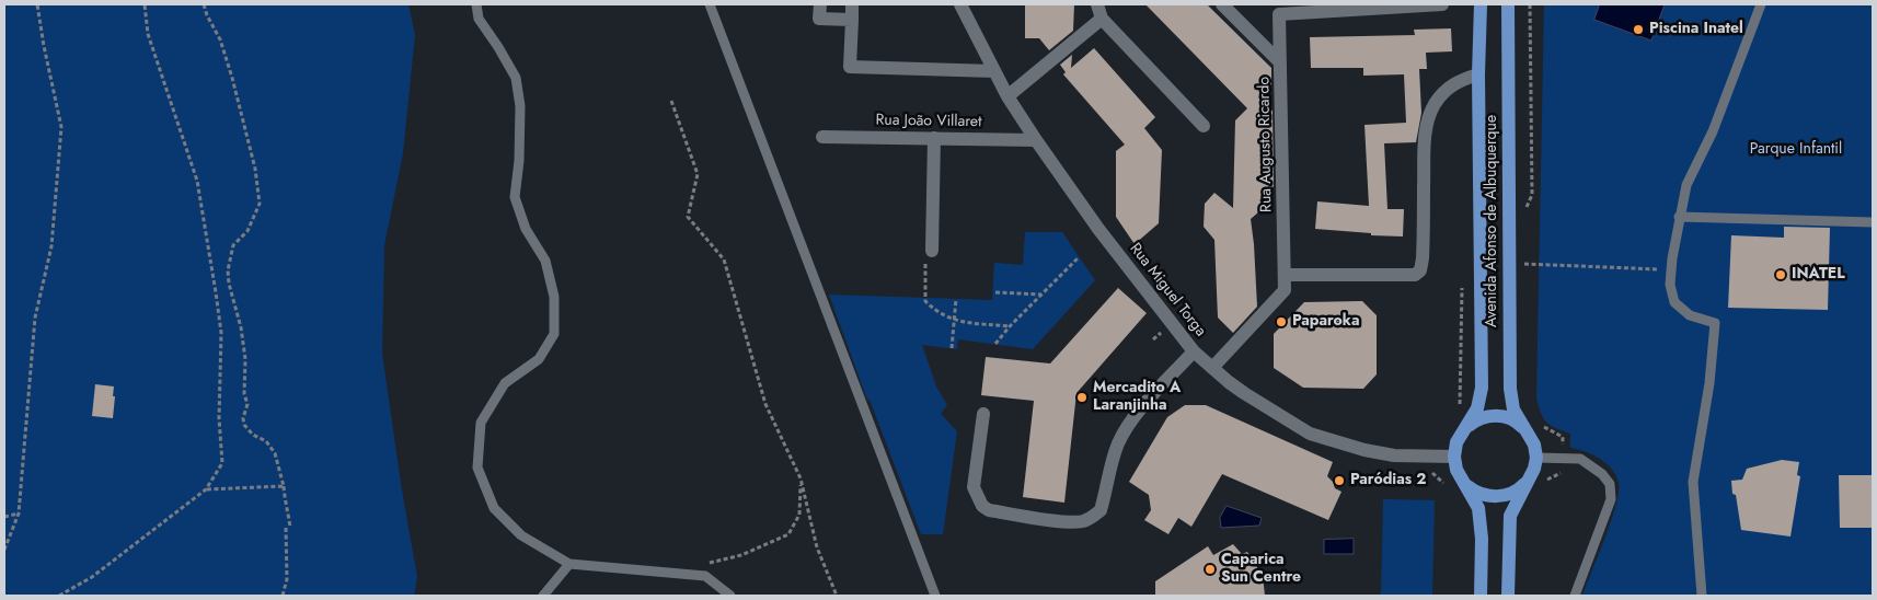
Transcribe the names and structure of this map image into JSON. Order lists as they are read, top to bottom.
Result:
{
  "streets": {
    "main road": ["Avenida Afonso de Albuquerque"],
    "street": ["Rua João Villaret", "Rua Augusto Ricardo", "Rua Miguel Torga"]
  },
  "crossings": [
    ["Rua João Villaret", "Rua Miguel Torga"],
    ["Rua Augusto Ricardo", "Rua Miguel Torga"],
    ["Avenida Afonso de Albuquerque", "Rua Miguel Torga"]
  ],
  "parks": ["Parque Infantil"],
  "places": [
    "Piscina Inatel",
    "INATEL",
    "Paparoka",
    "Mercadito A Laranjinha",
    "Paródias 2",
    "Caparica Sun Centre"
  ]
}
